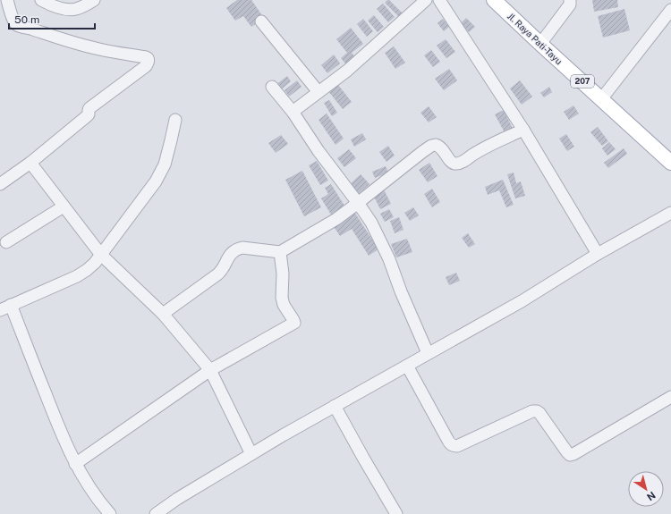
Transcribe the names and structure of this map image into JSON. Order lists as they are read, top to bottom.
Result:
{
  "streets": {
    "main road": ["Jl. Raya Pati-Tayu", "207"]
  },
  "scale_bar": "50 m",
  "north": "bottom right"
}
